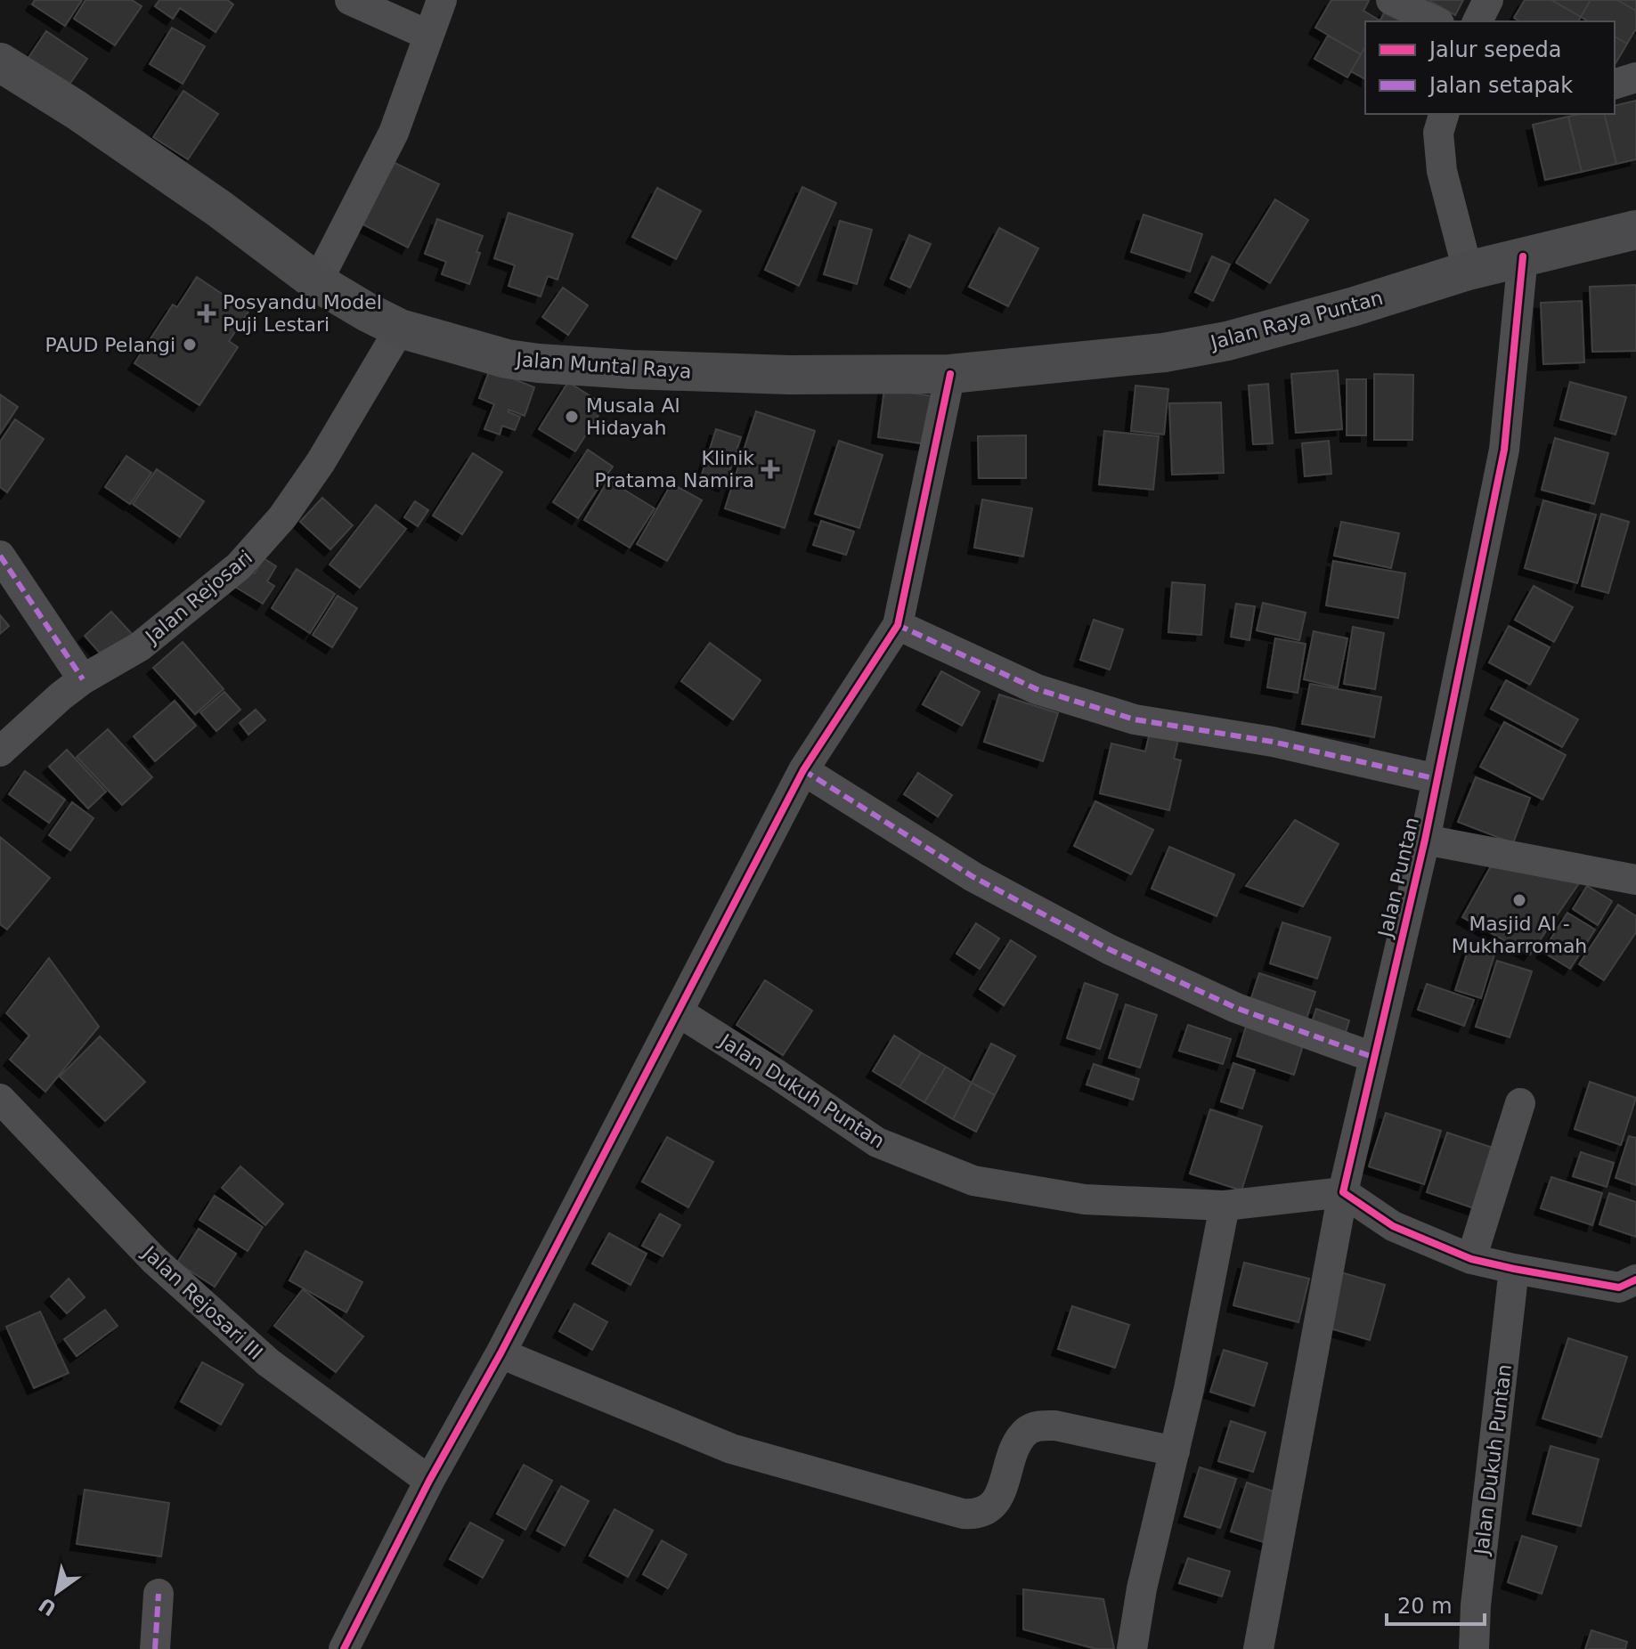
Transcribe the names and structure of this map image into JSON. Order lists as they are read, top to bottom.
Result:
{
  "streets": {
    "main road": ["Jalan Raya Puntan", "Jalan Muntal Raya"],
    "street": [
      "Jalan Rejosari",
      "Jalan Puntan",
      "Jalan Dukuh Puntan",
      "Jalan Rejosari III"
    ]
  },
  "crossings": [
    ["Jalan Raya Puntan", "Jalan Muntal Raya"],
    ["Jalan Raya Puntan", "Jalan Puntan"],
    ["Jalan Muntal Raya", "Jalan Rejosari"],
    ["Jalan Puntan", "Jalan Dukuh Puntan"]
  ],
  "places": {
    "health": ["Posyandu Model Puji Lestari", "Klinik Pratama Namira"],
    "other": ["PAUD Pelangi", "Musala Al Hidayah", "Masjid Al - Mukharromah"]
  },
  "legend": ["Jalur sepeda", "Jalan setapak"],
  "scale_bar": "20 m",
  "north": "bottom left"
}
